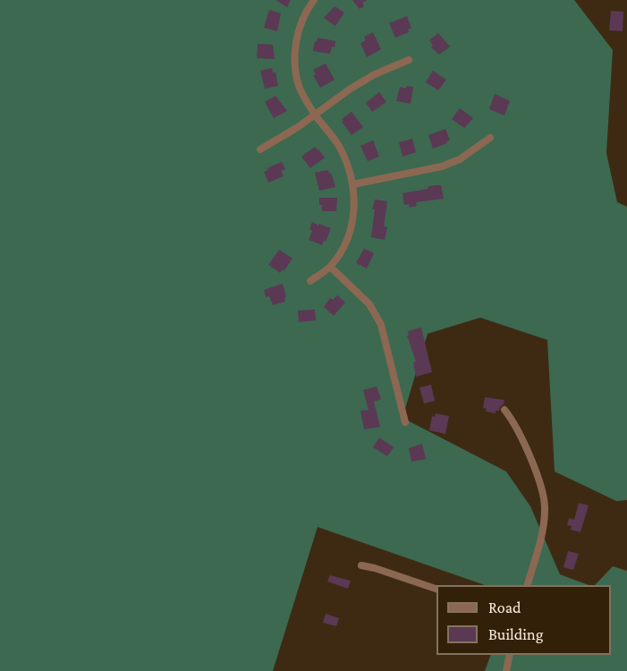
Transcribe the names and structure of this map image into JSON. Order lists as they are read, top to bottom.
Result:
{
  "legend": ["Road", "Building"]
}
